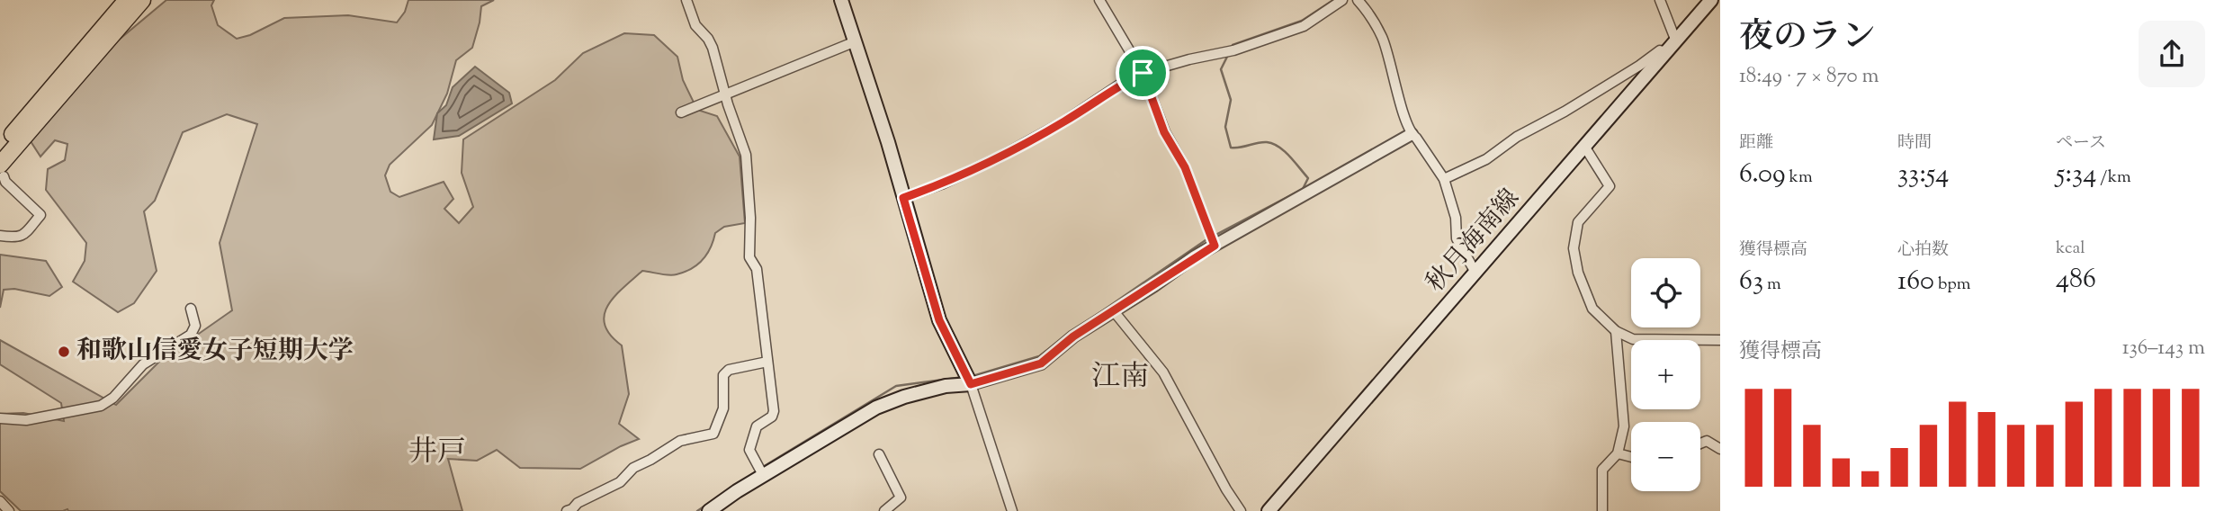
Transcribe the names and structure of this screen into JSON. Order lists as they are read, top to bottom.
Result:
{
  "streets": {
    "main road": ["秋月海南線"]
  },
  "districts": ["江南", "井戸"],
  "places": ["和歌山信愛女子短期大学"],
  "page": {
    "heading": ["夜のラン", "18:49 · 7 × 870 m"],
    "stats": [
      ["距離", "6.09 km"],
      ["時間", "33:54"],
      ["ペース", "5:34 /km"],
      ["獲得標高", "63 m"],
      ["心拍数", "160 bpm"],
      ["kcal", "486"]
    ],
    "map_buttons": ["+", "−"],
    "chart": ["獲得標高", "136–143 m"]
  }
}
